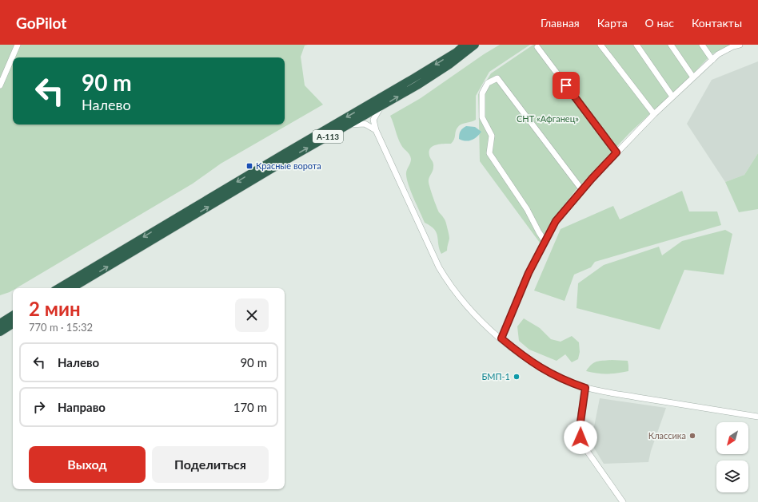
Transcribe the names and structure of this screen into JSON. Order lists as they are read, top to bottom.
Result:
{
  "streets": {
    "highway": ["А-113"]
  },
  "parks": ["СНТ «Афганец»"],
  "places": {
    "transit": ["Красные ворота"],
    "other": ["БМП-1", "Классика"]
  },
  "north": "bottom left",
  "page": {
    "header": "GoPilot",
    "nav": [
      "Главная",
      "Карта",
      "О нас",
      "Контакты"
    ],
    "turn": ["90 m", "Налево"],
    "heading": ["2 мин", "770 m · 15:32"],
    "list": [
      {
        "name": "Налево",
        "value": "90 m"
      },
      {
        "name": "Направо",
        "value": "170 m"
      }
    ],
    "buttons": ["Выход", "Поделиться"]
  }
}
